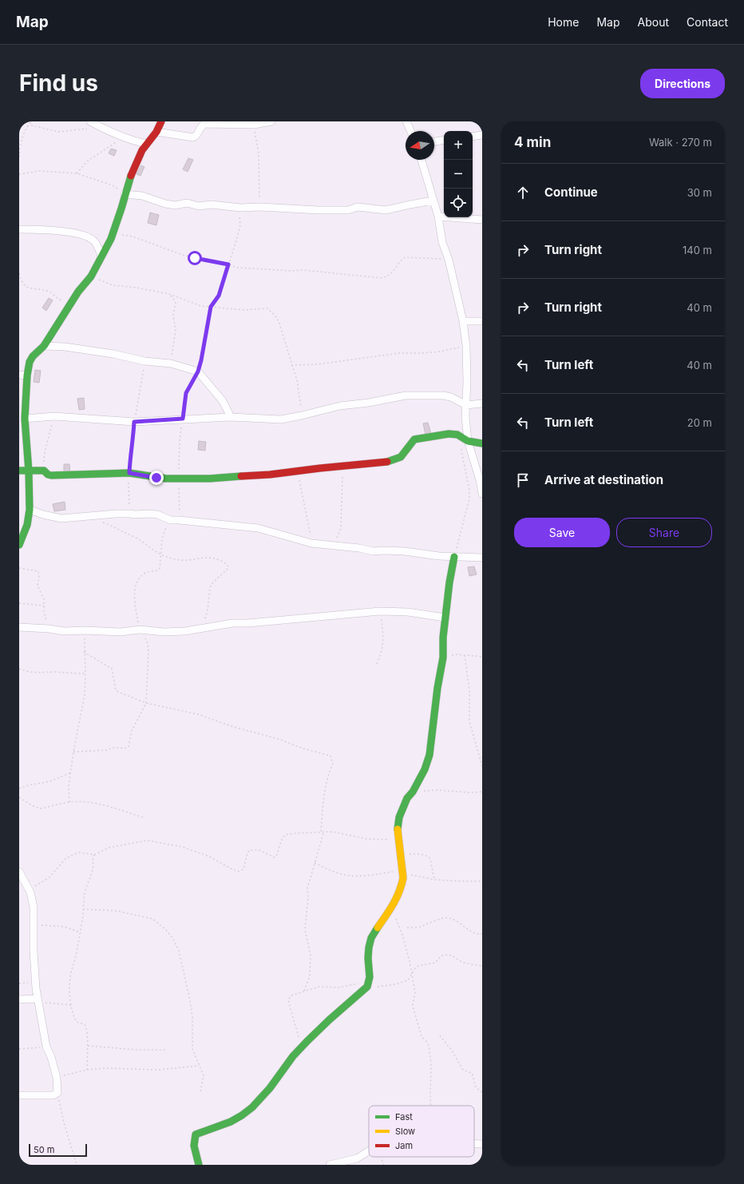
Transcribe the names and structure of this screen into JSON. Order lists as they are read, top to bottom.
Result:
{
  "legend": ["Fast", "Slow", "Jam"],
  "scale_bar": "50 m",
  "north": "left",
  "page": {
    "header": "Map",
    "nav": [
      "Home",
      "Map",
      "About",
      "Contact"
    ],
    "buttons": [
      "Directions",
      ["Save", "Share"]
    ],
    "title": "Find us",
    "heading": ["4 min", "Walk · 270 m"],
    "map_buttons": ["+", "−"],
    "list": [
      ["Continue", "30 m"],
      ["Turn right", "140 m"],
      ["Turn right", "40 m"],
      ["Turn left", "40 m"],
      ["Turn left", "20 m"],
      "Arrive at destination"
    ],
    "scale": "50 m"
  }
}
